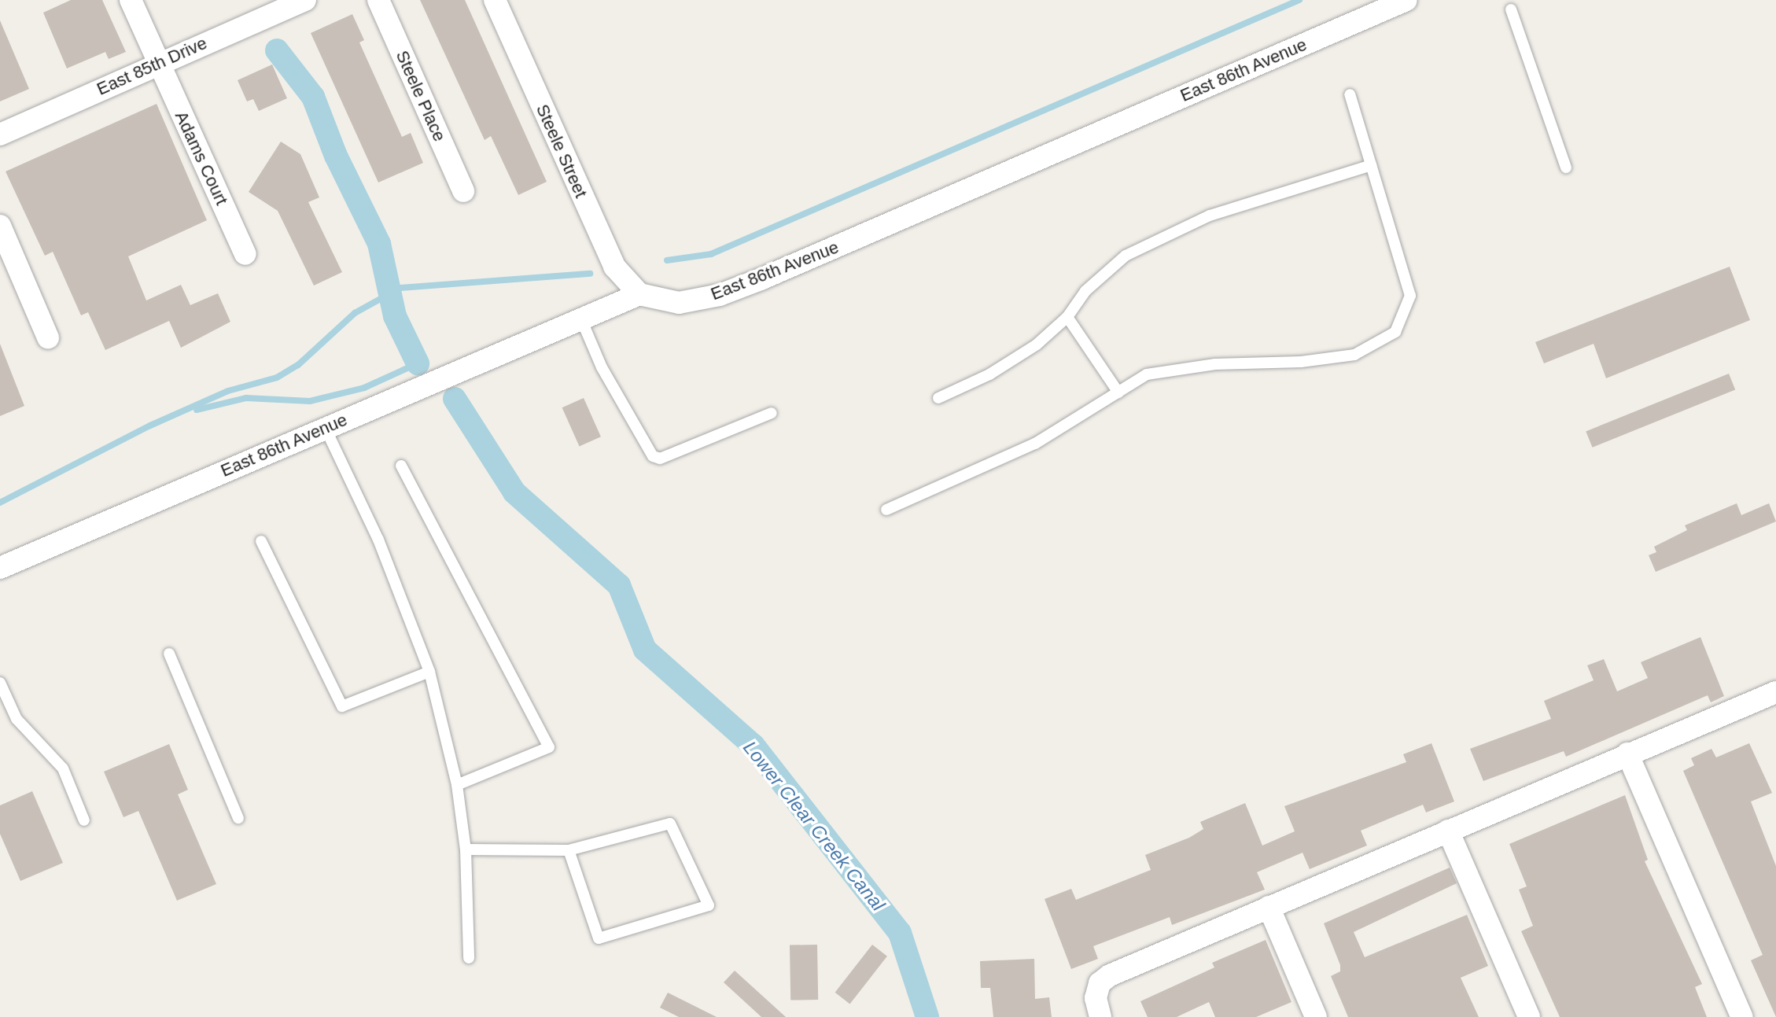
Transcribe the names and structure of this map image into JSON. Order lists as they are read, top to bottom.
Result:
{
  "streets": {
    "street": [
      "East 85th Drive",
      "East 86th Avenue",
      "Steele Place",
      "Steele Street",
      "Adams Court"
    ]
  },
  "crossings": [
    ["East 85th Drive", "Adams Court"],
    ["East 86th Avenue", "Steele Street"]
  ],
  "water": ["Lower Clear Creek Canal"]
}
